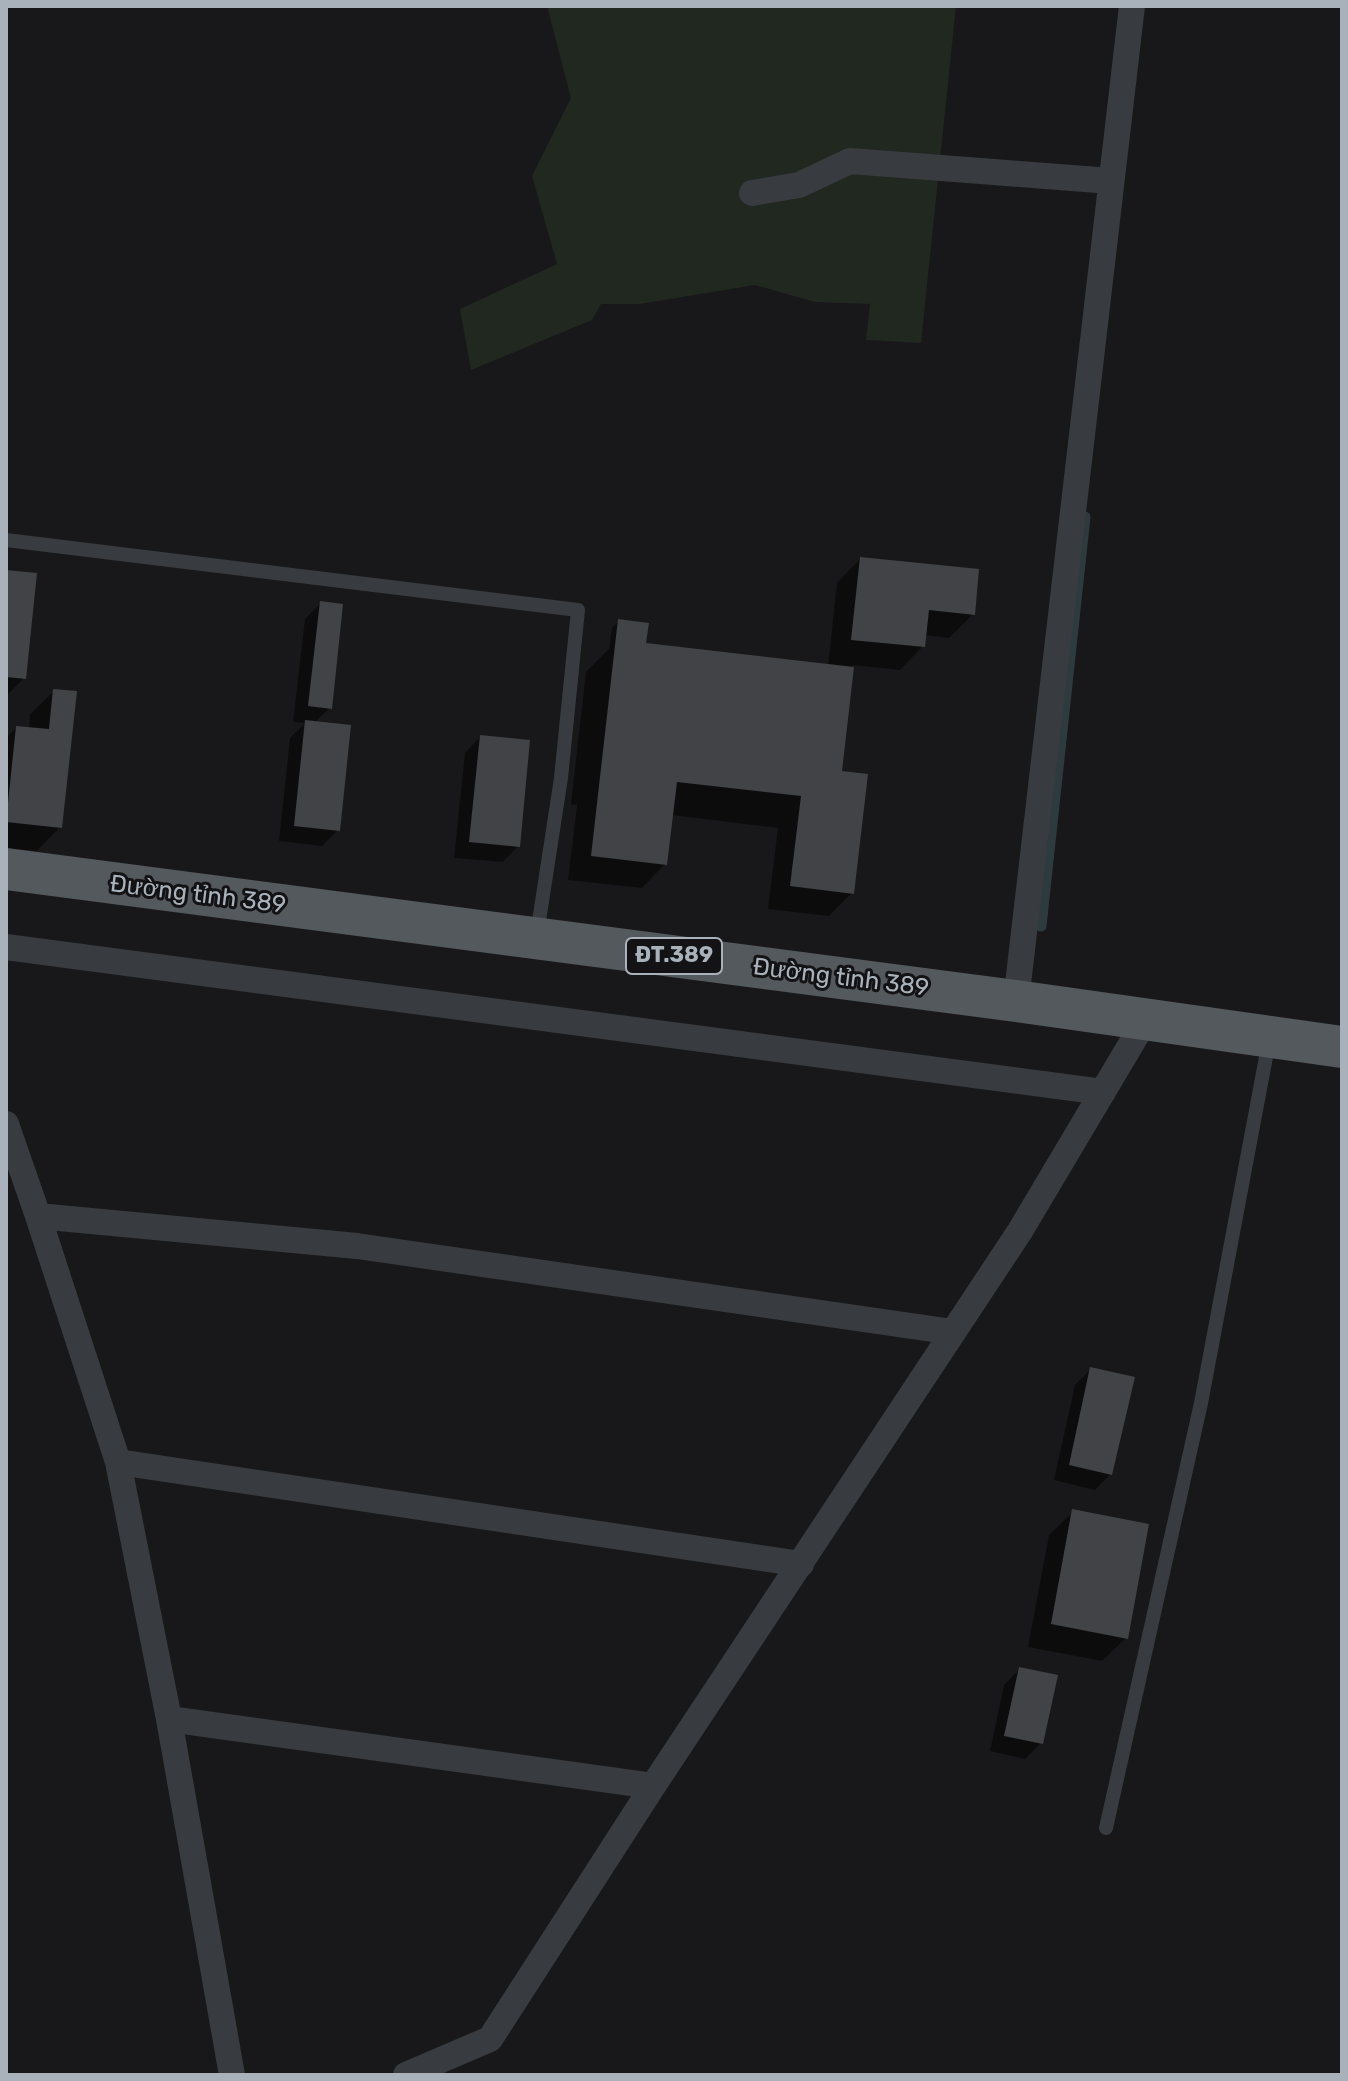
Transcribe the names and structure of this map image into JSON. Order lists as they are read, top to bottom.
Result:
{
  "streets": {
    "main road": ["Đường tỉnh 389", "ĐT.389"]
  }
}
